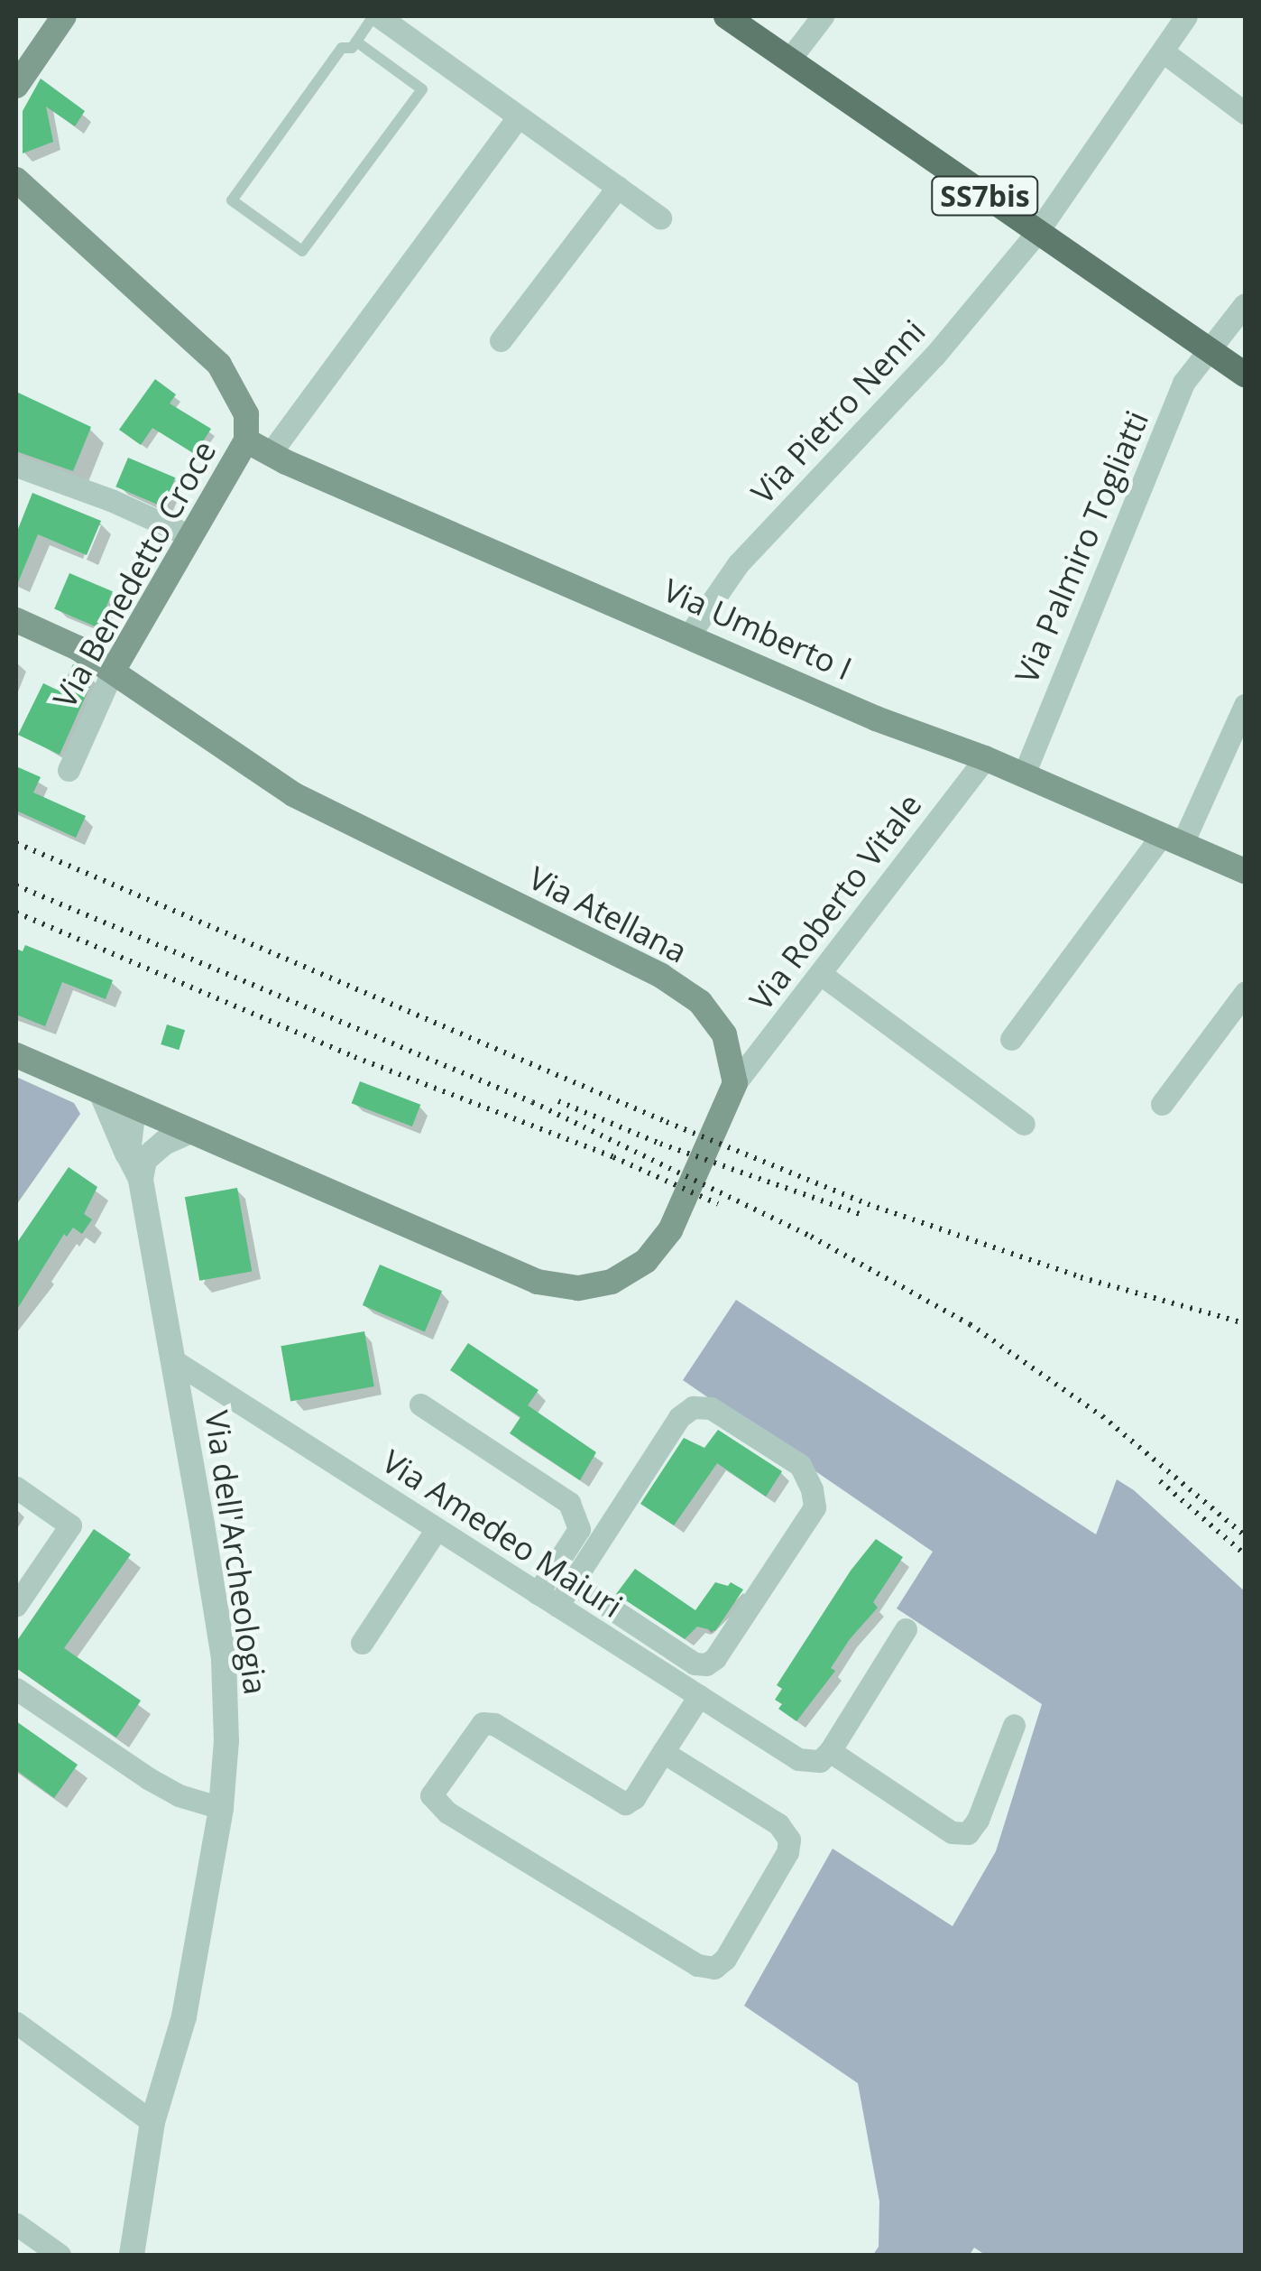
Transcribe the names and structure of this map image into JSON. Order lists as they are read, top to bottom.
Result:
{
  "streets": {
    "main road": [
      "SS7bis",
      "Via Benedetto Croce",
      "Via Umberto I",
      "Via Atellana"
    ],
    "street": [
      "Via Pietro Nenni",
      "Via Palmiro Togliatti",
      "Via Roberto Vitale",
      "Via Amedeo Maiuri",
      "Via dell'Archeologia"
    ]
  },
  "crossings": [
    ["SS7bis", "Via Pietro Nenni"],
    ["SS7bis", "Via Palmiro Togliatti"],
    ["Via Pietro Nenni", "Via Umberto I"],
    ["Via Palmiro Togliatti", "Via Umberto I"],
    ["Via Benedetto Croce", "Via Umberto I"],
    ["Via Benedetto Croce", "Via Atellana"],
    ["Via Umberto I", "Via Roberto Vitale"],
    ["Via Roberto Vitale", "Via Atellana"],
    ["Via Amedeo Maiuri", "Via dell'Archeologia"]
  ]
}
